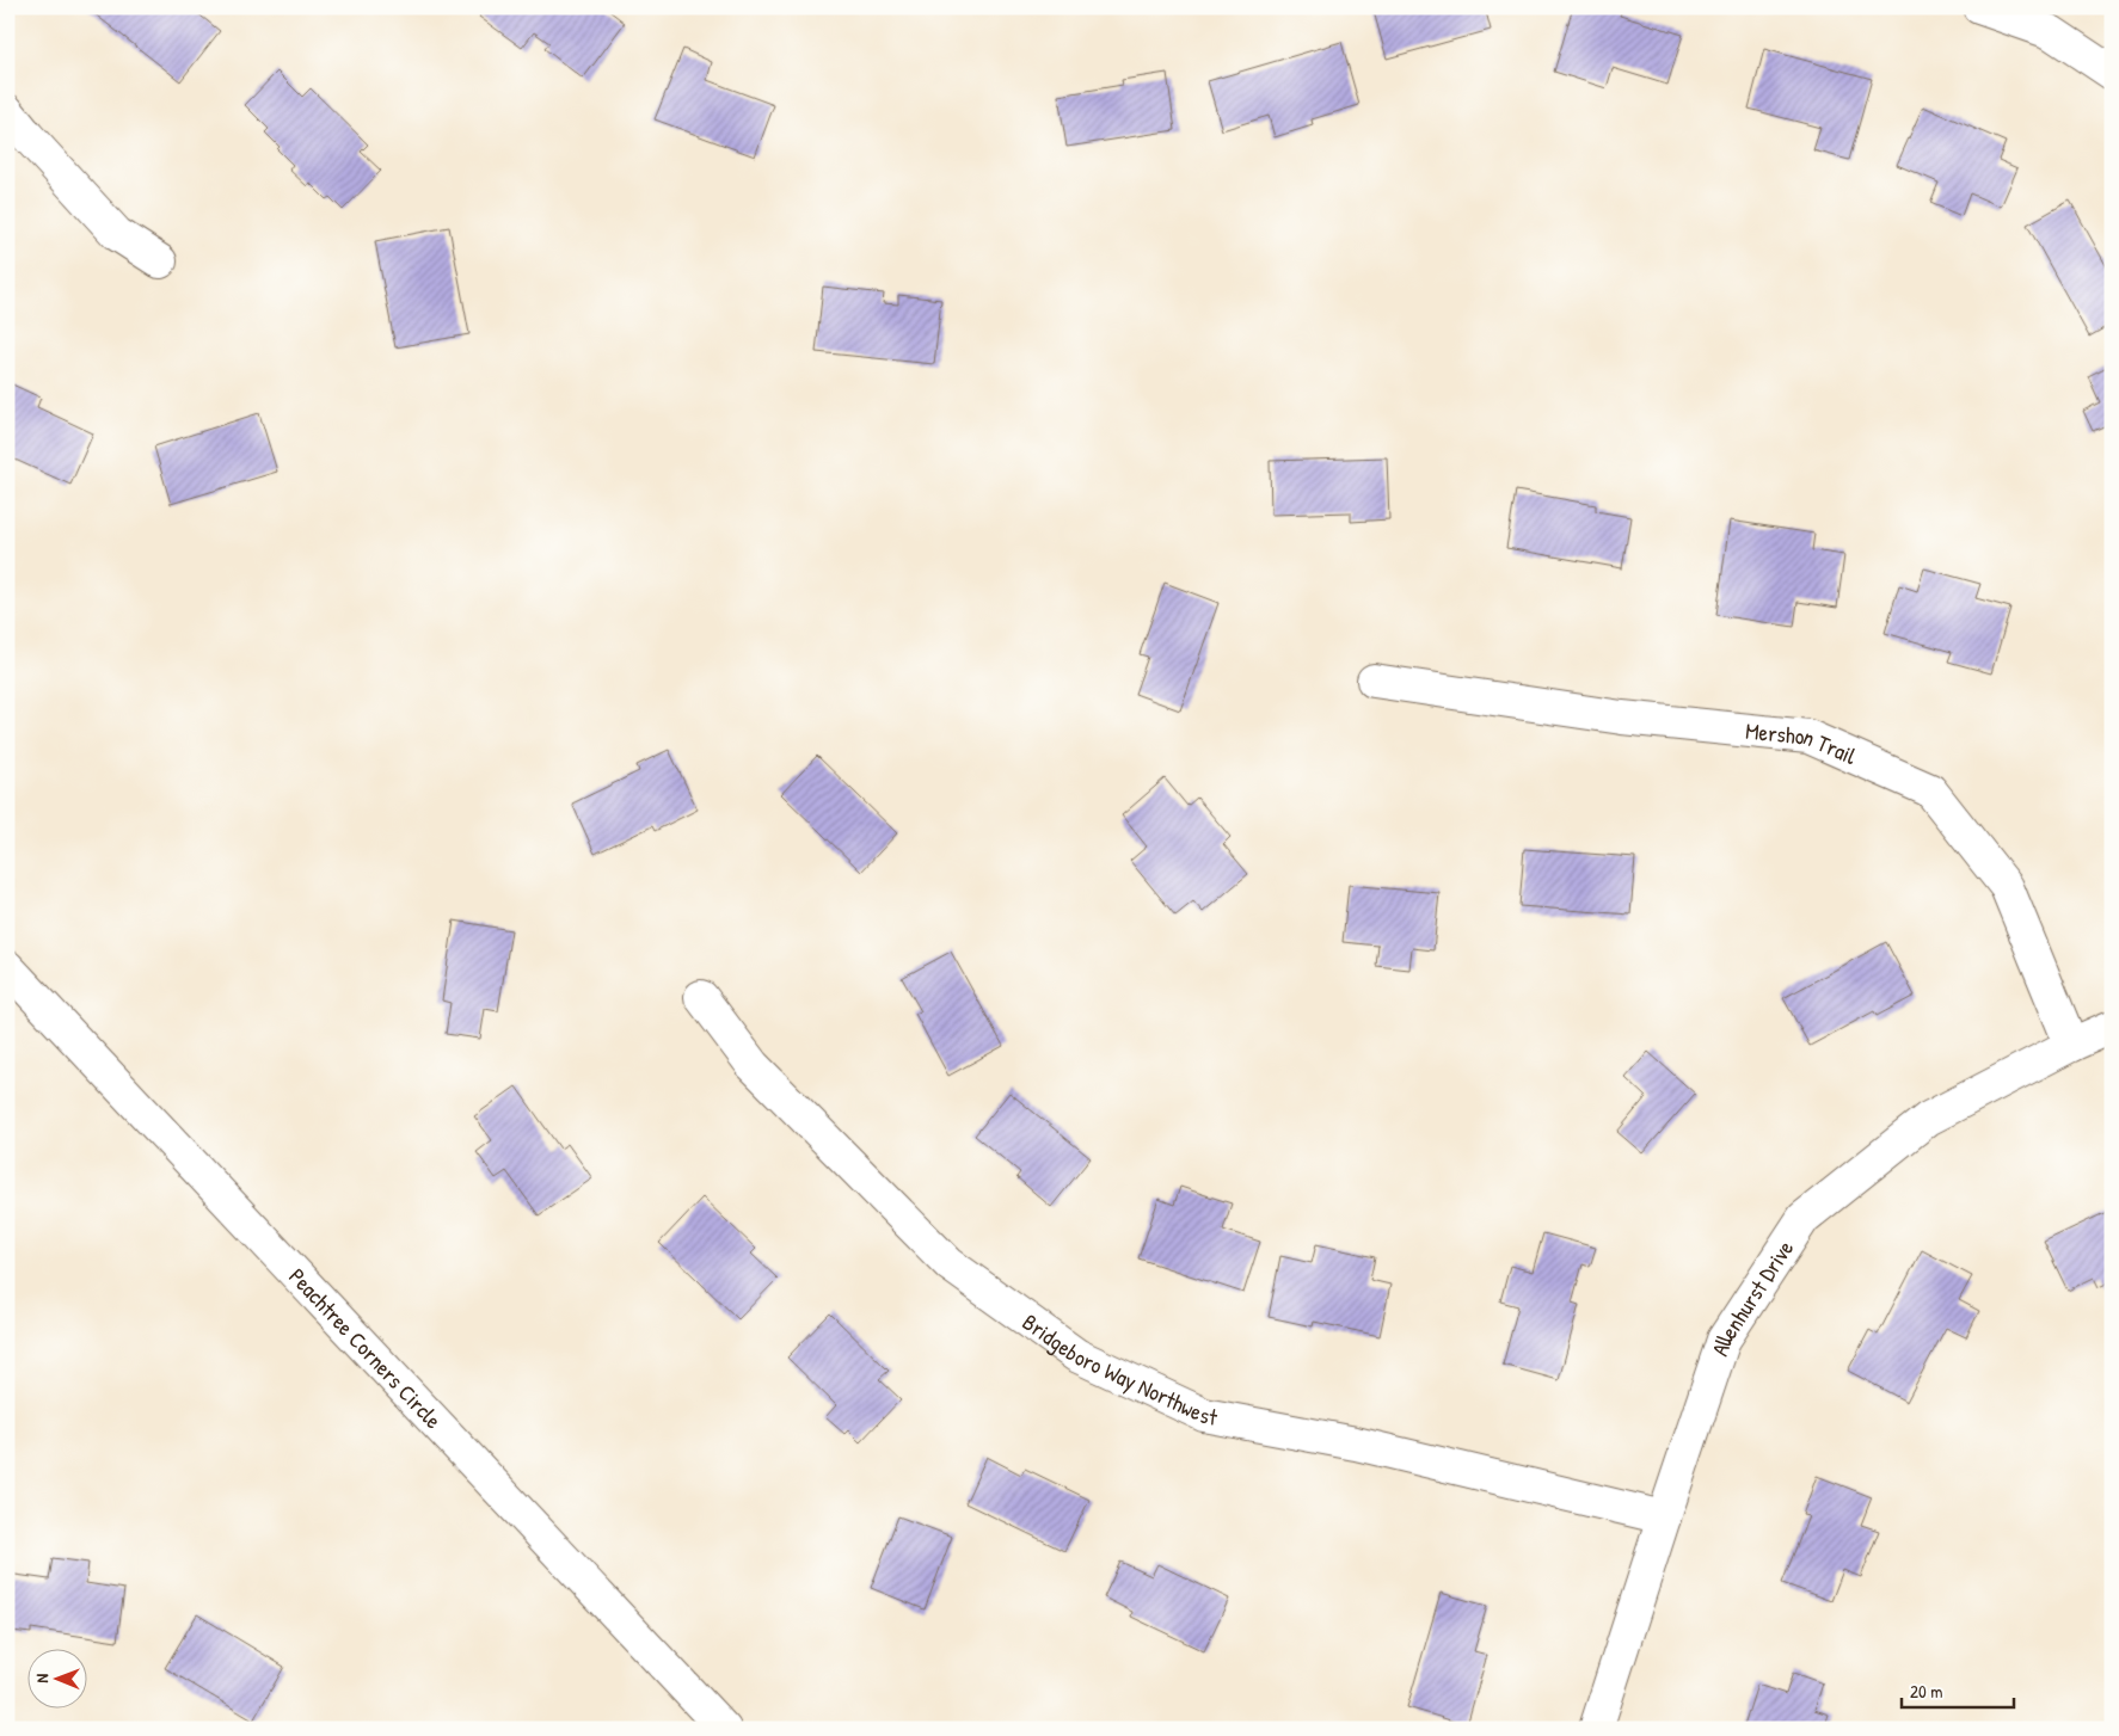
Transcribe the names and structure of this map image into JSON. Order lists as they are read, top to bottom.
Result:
{
  "streets": {
    "street": [
      "Mershon Trail",
      "Allenhurst Drive",
      "Peachtree Corners Circle",
      "Bridgeboro Way Northwest"
    ]
  },
  "crossings": [
    ["Mershon Trail", "Allenhurst Drive"],
    ["Allenhurst Drive", "Bridgeboro Way Northwest"]
  ],
  "scale_bar": "20 m",
  "north": "left"
}
